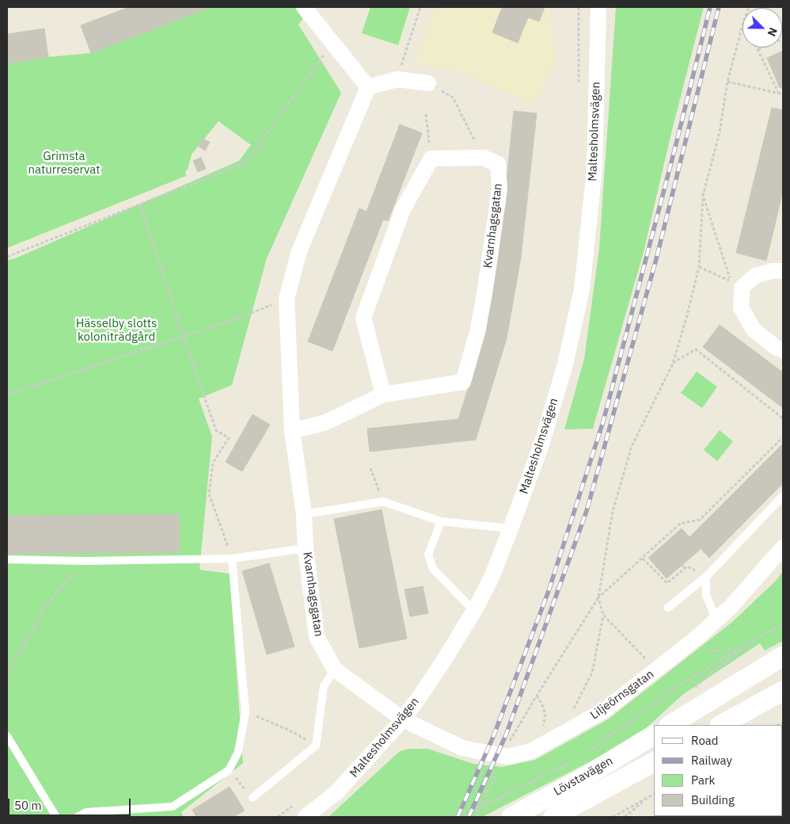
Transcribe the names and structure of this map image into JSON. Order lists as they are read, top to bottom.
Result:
{
  "streets": {
    "street": [
      "Maltesholmsvägen",
      "Kvarnhagsgatan",
      "Liljeörnsgatan",
      "Lövstavägen"
    ]
  },
  "crossings": [
    ["Maltesholmsvägen", "Kvarnhagsgatan"],
    ["Maltesholmsvägen", "Liljeörnsgatan"],
    ["Kvarnhagsgatan", "Liljeörnsgatan"]
  ],
  "parks": ["Grimsta naturreservat", "Hässelby slotts koloniträdgård"],
  "legend": [
    "Road",
    "Railway",
    "Park",
    "Building"
  ],
  "scale_bar": "50 m",
  "north": "bottom right"
}
